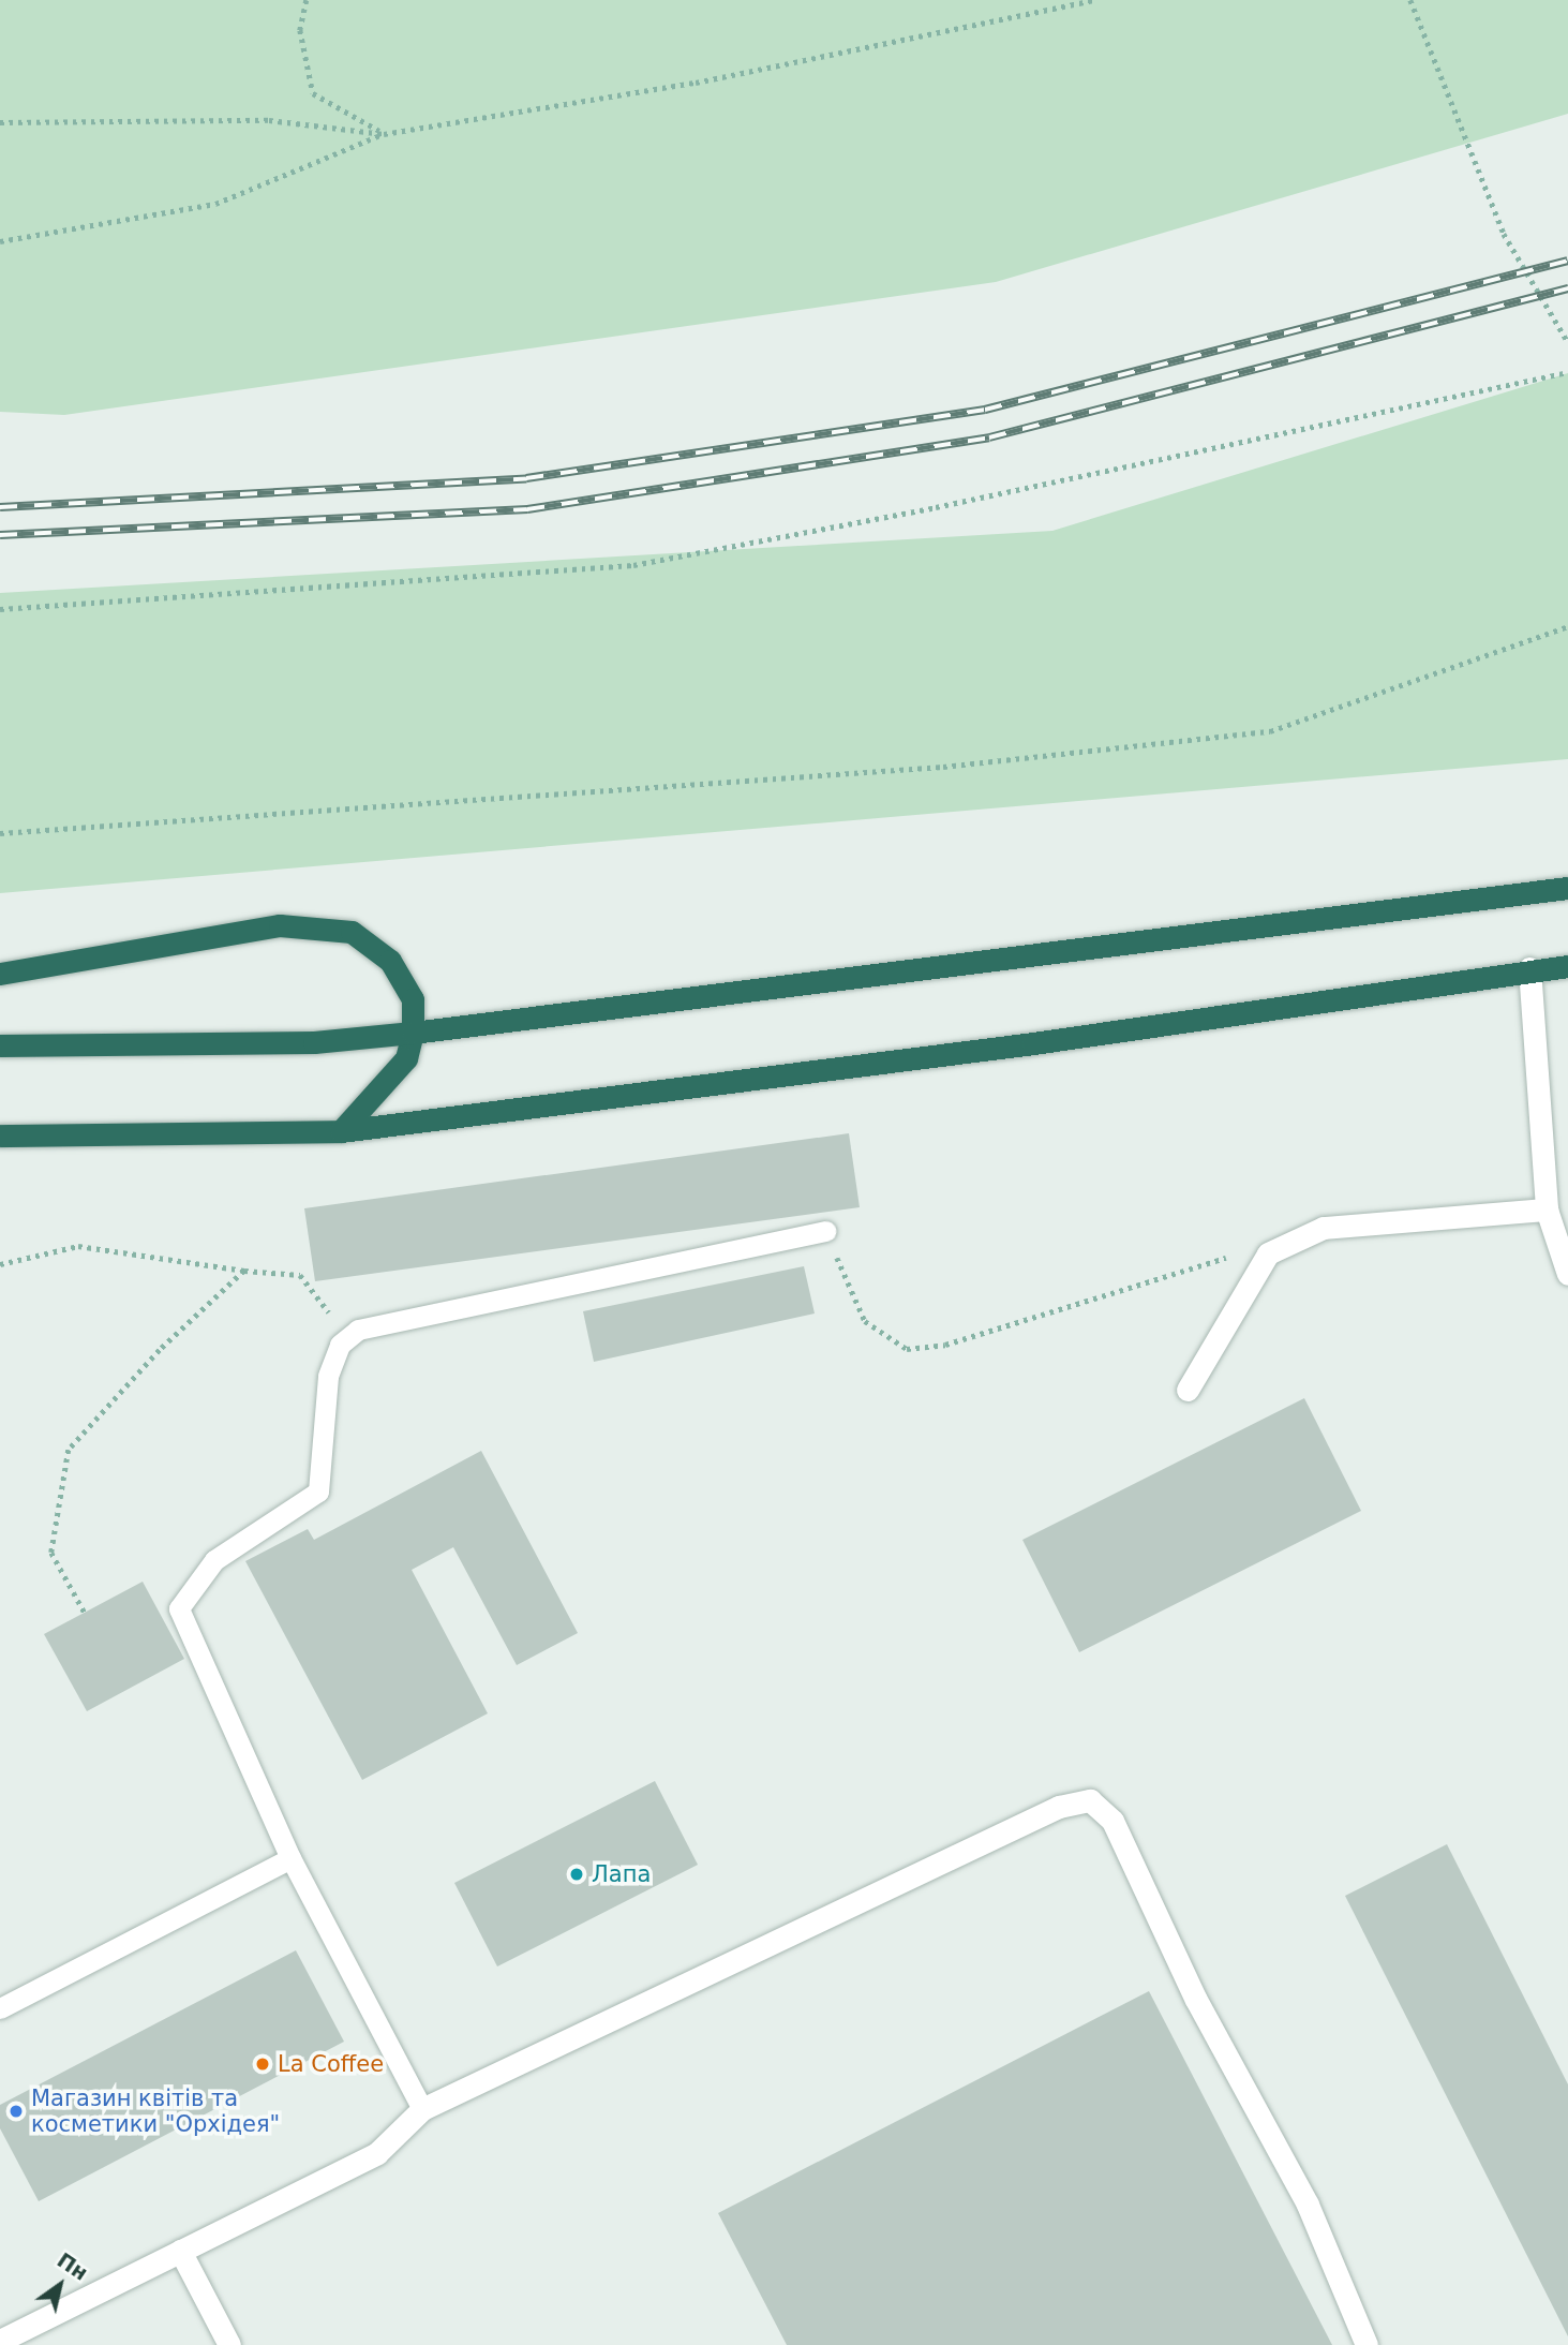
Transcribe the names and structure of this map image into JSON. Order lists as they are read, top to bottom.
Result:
{
  "places": ["Лапа", "La Coffee", "Магазин квітів та косметики \"Орхідея\""],
  "north": "top right"
}
